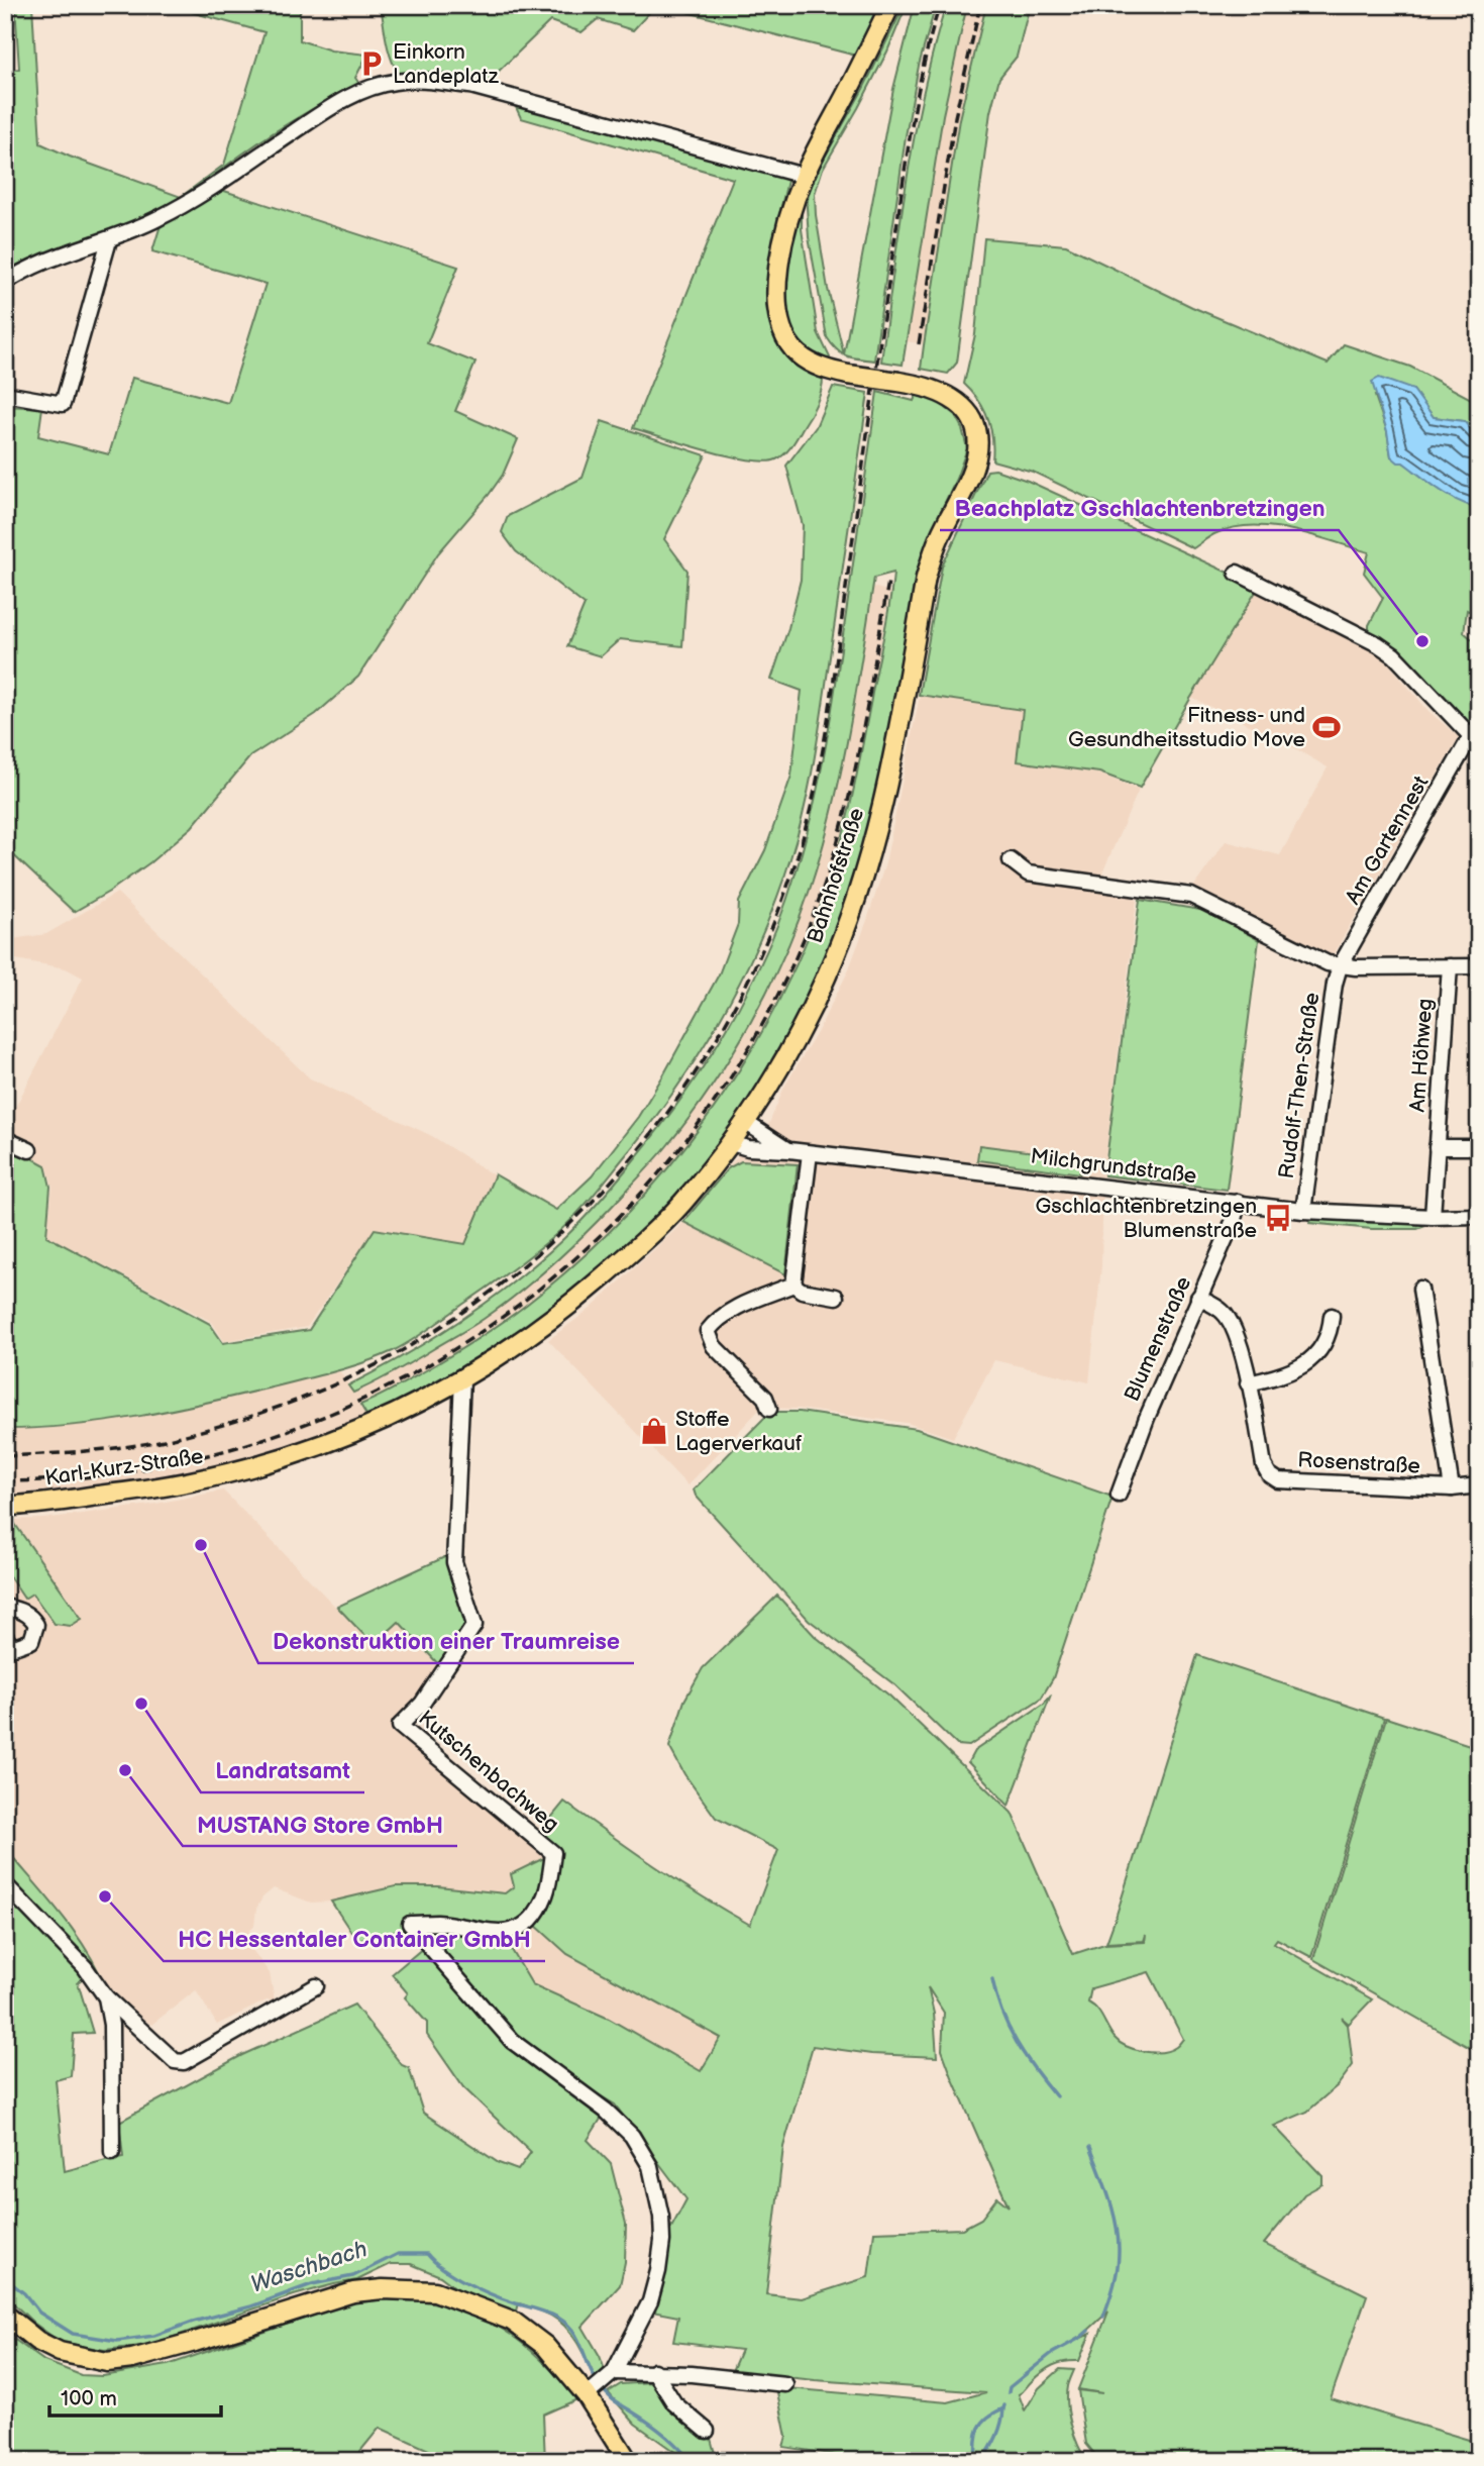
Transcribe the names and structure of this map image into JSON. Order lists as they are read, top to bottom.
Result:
{
  "streets": {
    "main road": ["Bahnhofstraße", "Karl-Kurz-Straße"],
    "street": [
      "Am Gartennest",
      "Am Höhweg",
      "Rudolf-Then-Straße",
      "Milchgrundstraße",
      "Blumenstraße",
      "Rosenstraße",
      "Kutschenbachweg"
    ]
  },
  "crossings": [
    ["Am Gartennest", "Rudolf-Then-Straße"],
    ["Bahnhofstraße", "Milchgrundstraße"],
    ["Bahnhofstraße", "Karl-Kurz-Straße"],
    ["Bahnhofstraße", "Kutschenbachweg"],
    ["Am Höhweg", "Rudolf-Then-Straße"],
    ["Am Höhweg", "Milchgrundstraße"],
    ["Rudolf-Then-Straße", "Milchgrundstraße"],
    ["Milchgrundstraße", "Blumenstraße"],
    ["Blumenstraße", "Rosenstraße"],
    ["Karl-Kurz-Straße", "Kutschenbachweg"]
  ],
  "water": ["Waschbach"],
  "places": {
    "parking": ["Einkorn Landeplatz"],
    "other": [
      "Beachplatz Gschlachtenbretzingen",
      "Dekonstruktion einer Traumreise",
      "Landratsamt",
      "MUSTANG Store GmbH",
      "HC Hessentaler Container GmbH"
    ],
    "sports": ["Fitness- und Gesundheitsstudio Move"],
    "bus stop": ["Gschlachtenbretzingen Blumenstraße"],
    "shop": ["Stoffe Lagerverkauf"]
  },
  "scale_bar": "100 m"
}
